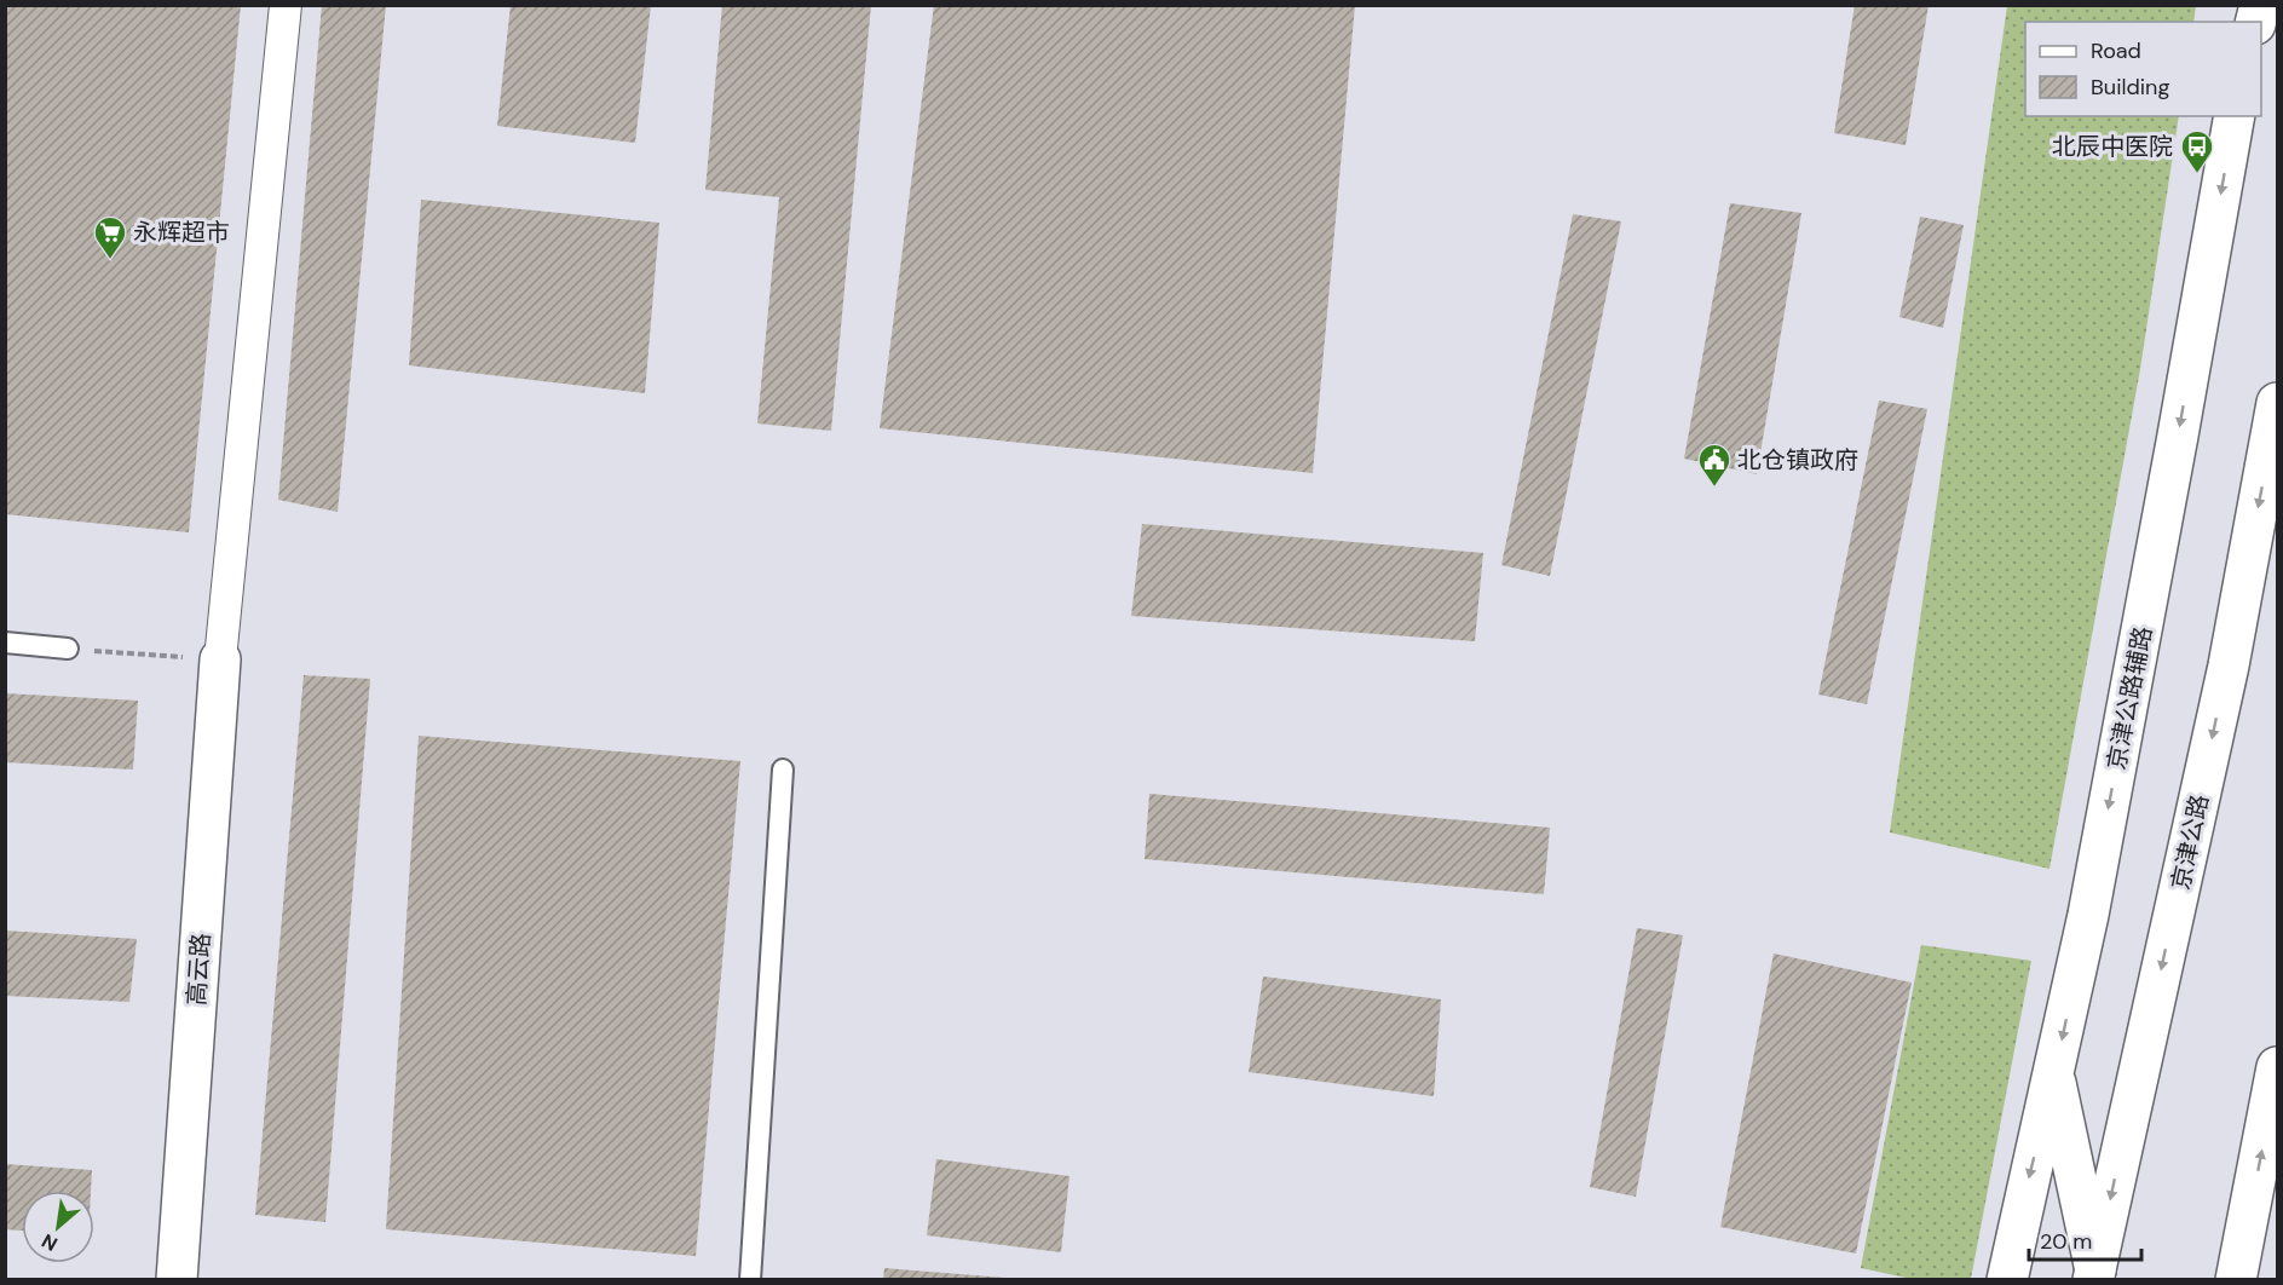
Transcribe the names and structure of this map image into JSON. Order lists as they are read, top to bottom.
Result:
{
  "streets": {
    "main road": ["京津公路辅路", "京津公路", "高云路"]
  },
  "places": {
    "bus stop": ["北辰中医院"],
    "supermarket": ["永辉超市"],
    "public building": ["北仓镇政府"]
  },
  "legend": ["Road", "Building"],
  "scale_bar": "20 m",
  "north": "bottom left"
}
